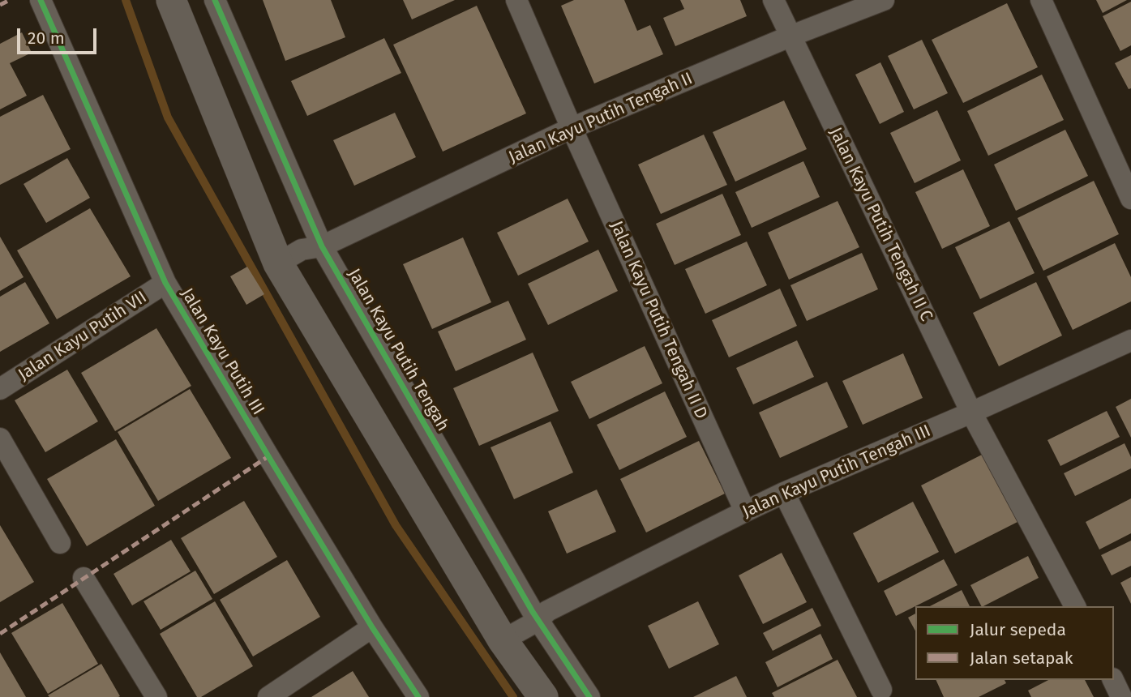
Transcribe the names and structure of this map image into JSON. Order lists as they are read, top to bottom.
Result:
{
  "streets": {
    "street": [
      "Jalan Kayu Putih Tengah II",
      "Jalan Kayu Putih Tengah II C",
      "Jalan Kayu Putih Tengah II D",
      "Jalan Kayu Putih VII",
      "Jalan Kayu Putih Tengah",
      "Jalan Kayu Putih III",
      "Jalan Kayu Putih Tengah III"
    ]
  },
  "crossings": [
    ["Jalan Kayu Putih Tengah II", "Jalan Kayu Putih Tengah II C"],
    ["Jalan Kayu Putih Tengah II", "Jalan Kayu Putih Tengah II D"],
    ["Jalan Kayu Putih Tengah II", "Jalan Kayu Putih Tengah"],
    ["Jalan Kayu Putih Tengah II C", "Jalan Kayu Putih Tengah III"],
    ["Jalan Kayu Putih Tengah II D", "Jalan Kayu Putih Tengah III"],
    ["Jalan Kayu Putih VII", "Jalan Kayu Putih III"],
    ["Jalan Kayu Putih Tengah", "Jalan Kayu Putih Tengah III"]
  ],
  "legend": ["Jalur sepeda", "Jalan setapak"],
  "scale_bar": "20 m"
}
